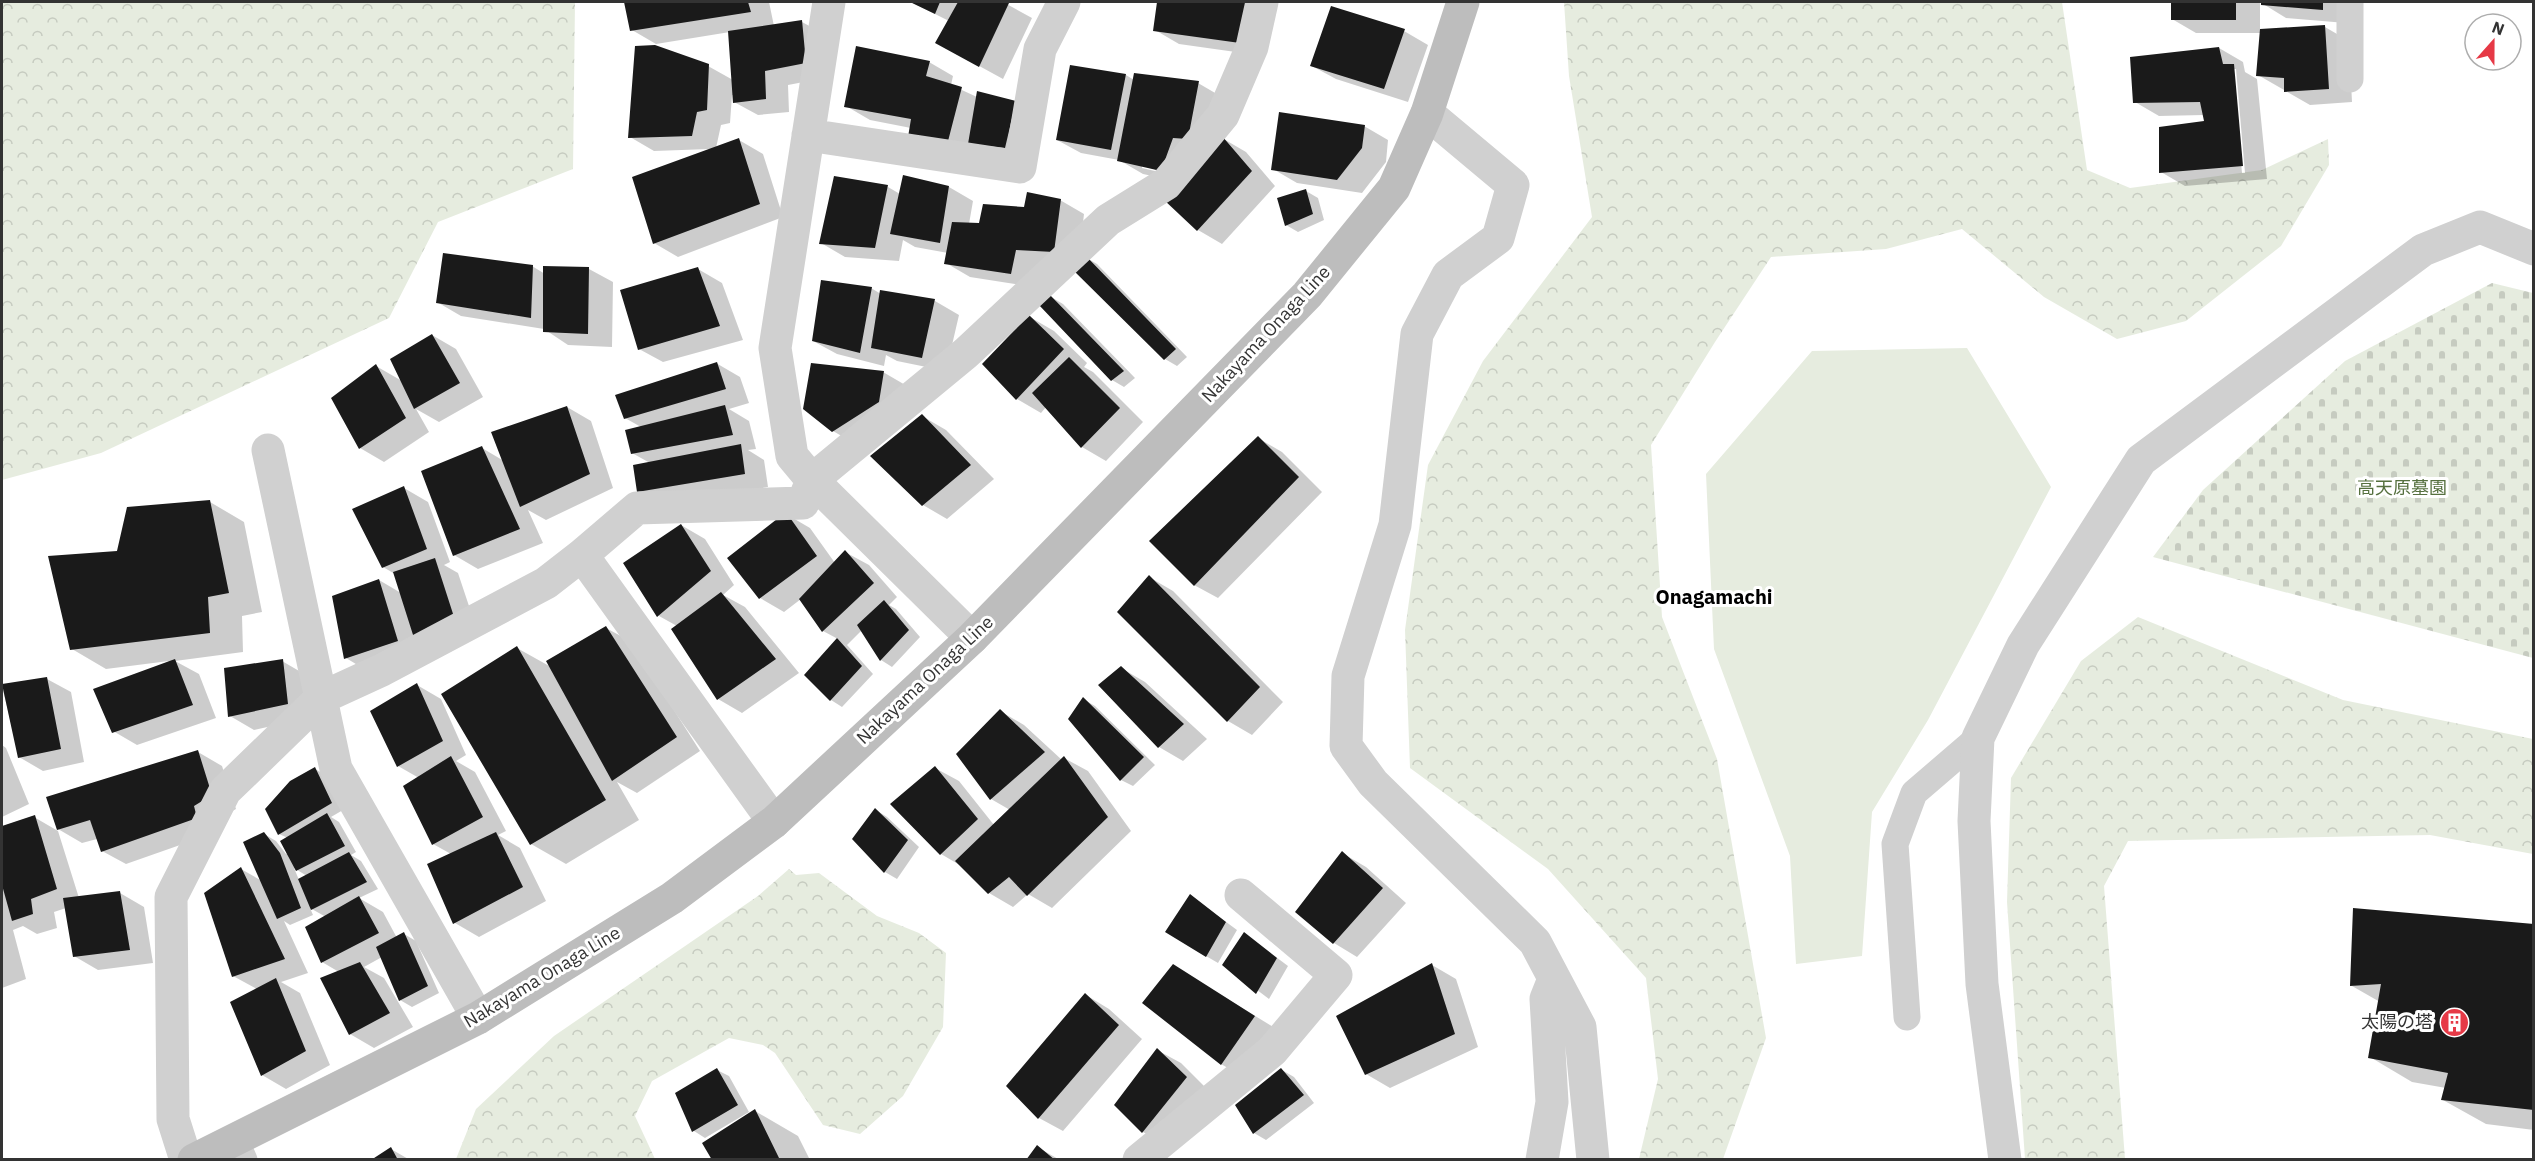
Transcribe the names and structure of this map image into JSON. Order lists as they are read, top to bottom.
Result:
{
  "streets": {
    "main road": ["Nakayama Onaga Line"]
  },
  "districts": ["Onagamachi"],
  "parks": ["高天原墓園"],
  "places": {
    "building": ["太陽の塔"]
  },
  "north": "top"
}
